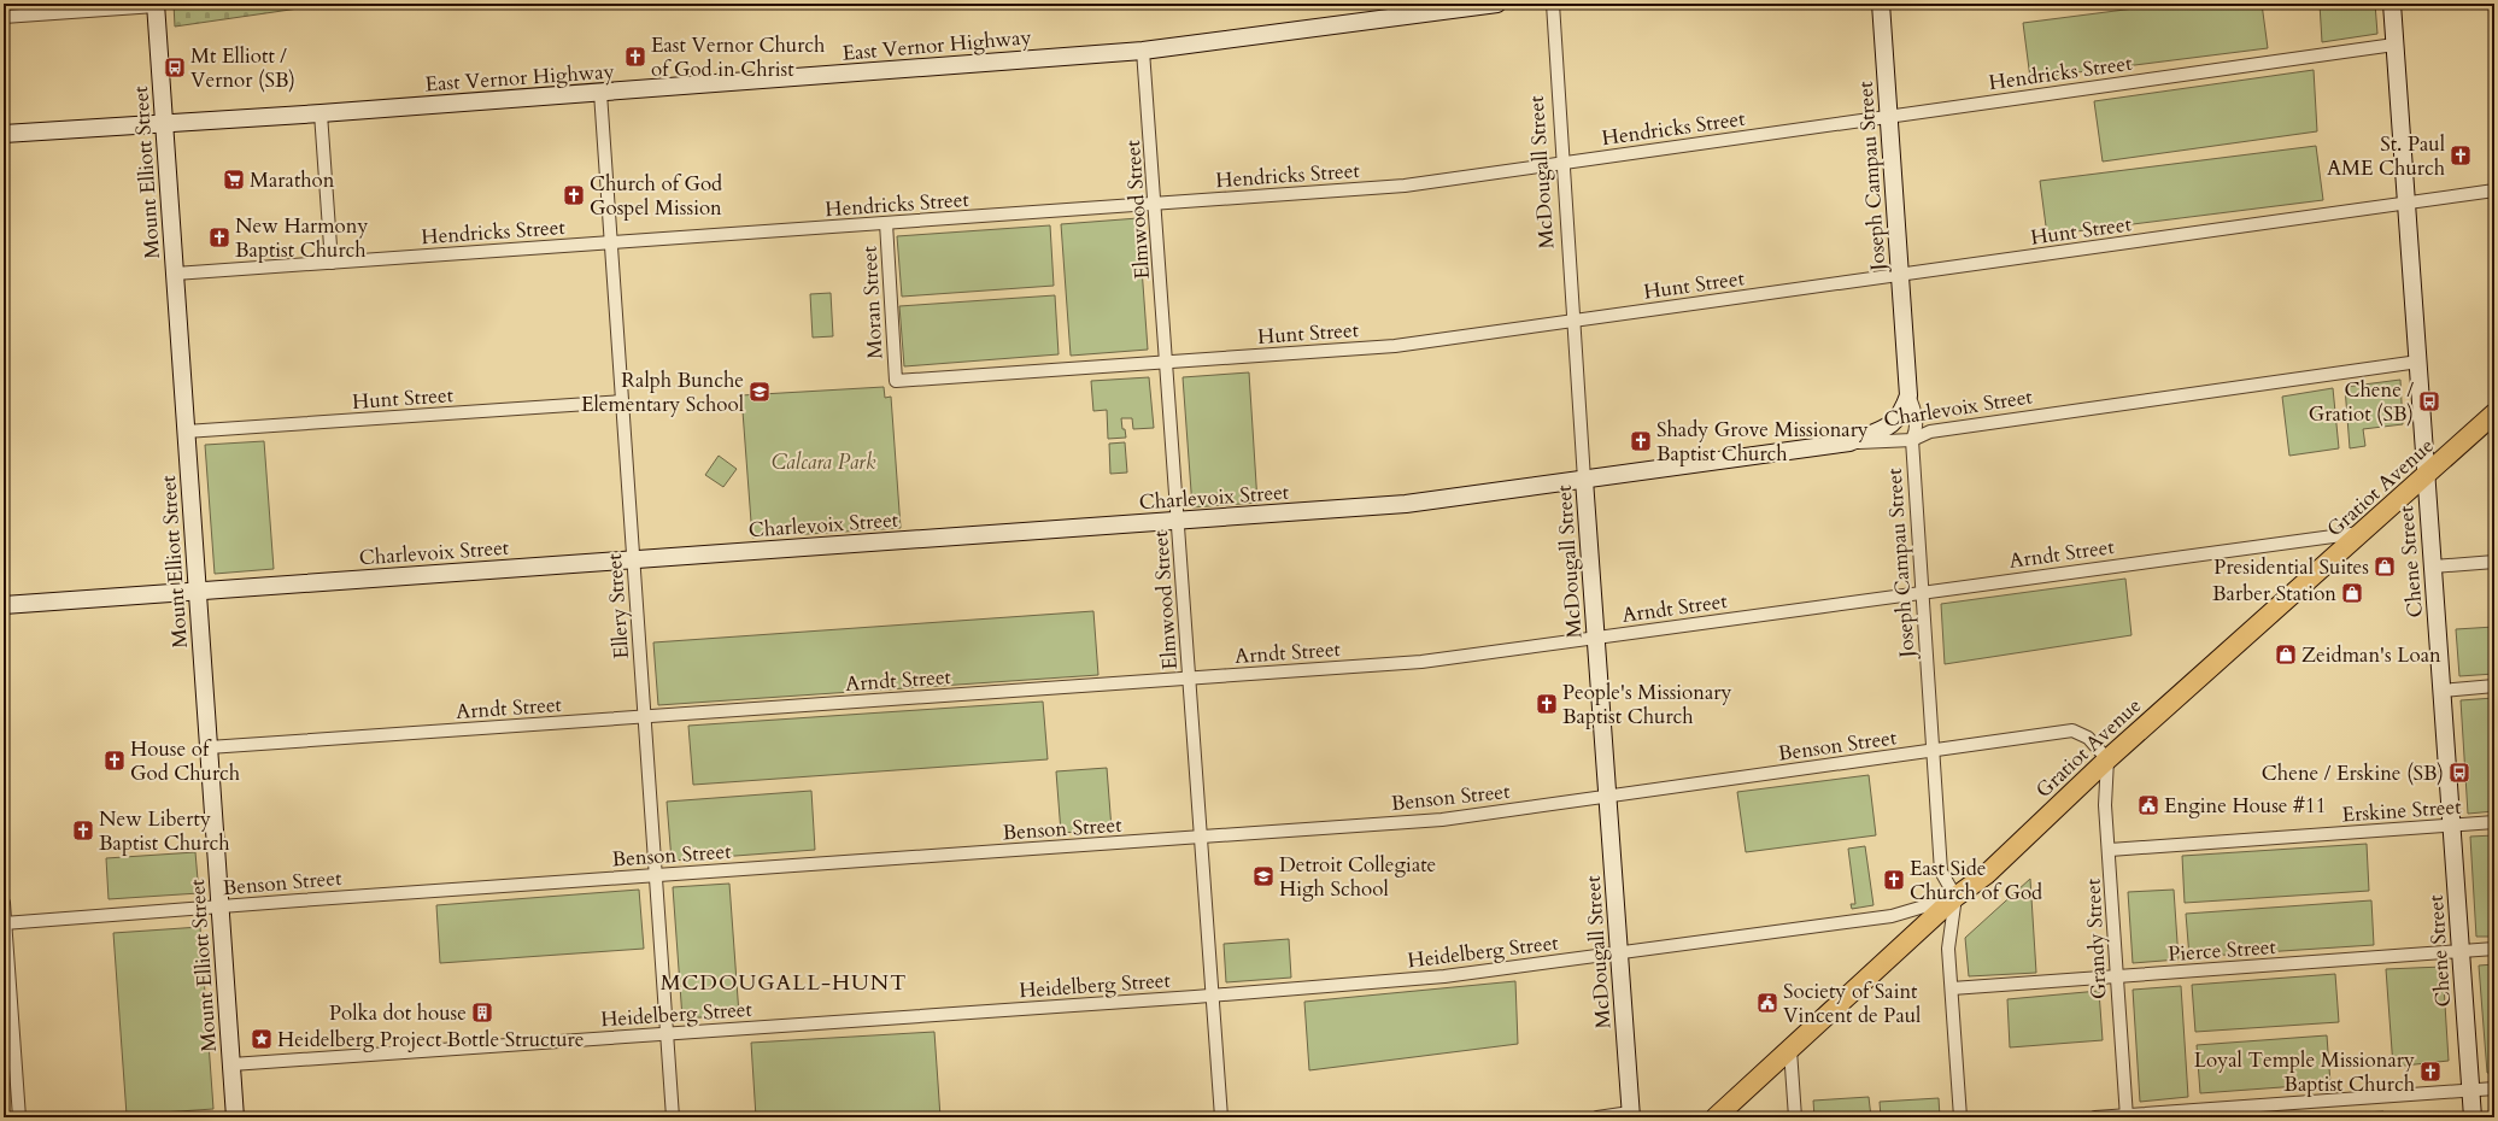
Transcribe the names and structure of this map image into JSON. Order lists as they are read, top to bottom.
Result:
{
  "streets": {
    "main road": ["Gratiot Avenue"],
    "street": [
      "East Vernor Highway",
      "Hendricks Street",
      "Mount Elliott Street",
      "McDougall Street",
      "Joseph Campau Street",
      "Elmwood Street",
      "Hunt Street",
      "Moran Street",
      "Charlevoix Street",
      "Arndt Street",
      "Chene Street",
      "Ellery Street",
      "Benson Street",
      "Erskine Street",
      "Grandy Street",
      "Pierce Street",
      "Heidelberg Street"
    ]
  },
  "crossings": [
    ["East Vernor Highway", "Mount Elliott Street"],
    ["East Vernor Highway", "Elmwood Street"],
    ["East Vernor Highway", "Ellery Street"],
    ["Hendricks Street", "Mount Elliott Street"],
    ["Hendricks Street", "McDougall Street"],
    ["Hendricks Street", "Joseph Campau Street"],
    ["Hendricks Street", "Elmwood Street"],
    ["Hendricks Street", "Moran Street"],
    ["Hendricks Street", "Chene Street"],
    ["Hendricks Street", "Ellery Street"],
    ["Mount Elliott Street", "Hunt Street"],
    ["Mount Elliott Street", "Charlevoix Street"],
    ["Mount Elliott Street", "Arndt Street"],
    ["Mount Elliott Street", "Benson Street"],
    ["Mount Elliott Street", "Heidelberg Street"],
    ["McDougall Street", "Hunt Street"],
    ["McDougall Street", "Charlevoix Street"],
    ["McDougall Street", "Arndt Street"],
    ["McDougall Street", "Benson Street"],
    ["McDougall Street", "Heidelberg Street"],
    ["Joseph Campau Street", "Hunt Street"],
    ["Joseph Campau Street", "Charlevoix Street"],
    ["Joseph Campau Street", "Gratiot Avenue"],
    ["Joseph Campau Street", "Arndt Street"],
    ["Joseph Campau Street", "Benson Street"],
    ["Joseph Campau Street", "Heidelberg Street"],
    ["Elmwood Street", "Hunt Street"],
    ["Elmwood Street", "Charlevoix Street"],
    ["Elmwood Street", "Arndt Street"],
    ["Elmwood Street", "Benson Street"],
    ["Elmwood Street", "Heidelberg Street"],
    ["Hunt Street", "Moran Street"],
    ["Hunt Street", "Chene Street"],
    ["Hunt Street", "Ellery Street"],
    ["Charlevoix Street", "Chene Street"],
    ["Charlevoix Street", "Ellery Street"],
    ["Gratiot Avenue", "Arndt Street"],
    ["Gratiot Avenue", "Chene Street"],
    ["Gratiot Avenue", "Benson Street"],
    ["Gratiot Avenue", "Grandy Street"],
    ["Gratiot Avenue", "Heidelberg Street"],
    ["Arndt Street", "Ellery Street"],
    ["Chene Street", "Erskine Street"],
    ["Chene Street", "Pierce Street"],
    ["Ellery Street", "Benson Street"],
    ["Ellery Street", "Heidelberg Street"],
    ["Benson Street", "Grandy Street"],
    ["Erskine Street", "Grandy Street"],
    ["Grandy Street", "Pierce Street"]
  ],
  "districts": ["MCDOUGALL-HUNT"],
  "parks": ["Calcara Park"],
  "places": {
    "church": [
      "East Vernor Church of God in Christ",
      "St. Paul AME Church",
      "Church of God Gospel Mission",
      "New Harmony Baptist Church",
      "Shady Grove Missionary Baptist Church",
      "People's Missionary Baptist Church",
      "House of God Church",
      "New Liberty Baptist Church",
      "East Side Church of God",
      "Loyal Temple Missionary Baptist Church"
    ],
    "bus stop": ["Mt Elliott / Vernor (SB)", "Chene / Gratiot (SB)", "Chene / Erskine (SB)"],
    "supermarket": ["Marathon"],
    "school or university": ["Ralph Bunche Elementary School", "Detroit Collegiate High School"],
    "shop": ["Presidential Suites", "Barber Station", "Zeidman's Loan"],
    "public building": ["Engine House #11", "Society of Saint Vincent de Paul"],
    "building": ["Polka dot house"],
    "place": ["Heidelberg Project Bottle Structure"]
  }
}
